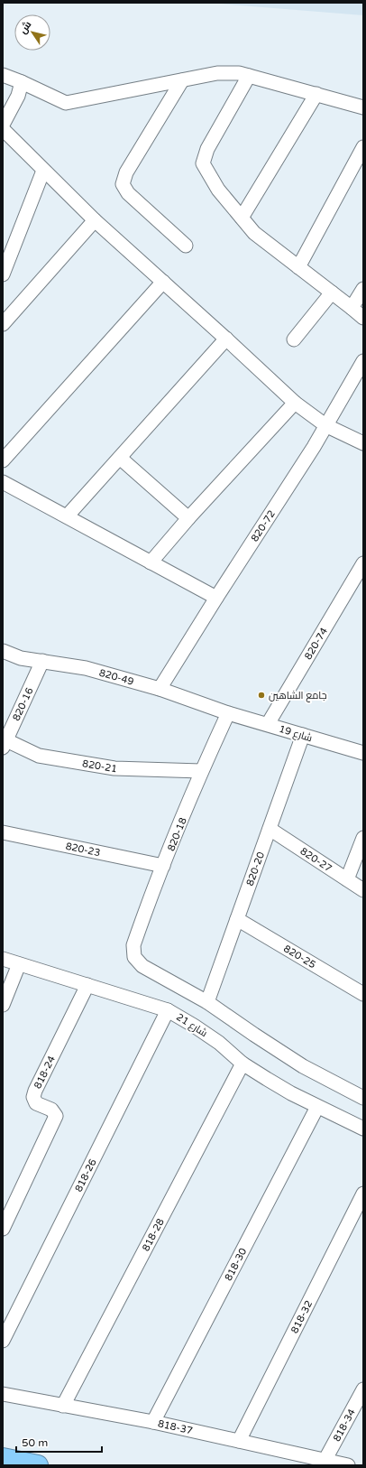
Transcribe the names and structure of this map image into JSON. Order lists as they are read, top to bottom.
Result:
{
  "streets": {
    "street": [
      "820-72",
      "820-74",
      "820-49",
      "820-16",
      "شارع 19",
      "820-21",
      "820-18",
      "820-23",
      "820-27",
      "820-20",
      "820-25",
      "شارع 21",
      "818-24",
      "818-26",
      "818-28",
      "818-30",
      "818-32",
      "818-34",
      "818-37"
    ]
  },
  "crossings": [
    ["820-72", "820-49"],
    ["820-74", "شارع 19"],
    ["820-49", "820-16"],
    ["820-49", "شارع 19"],
    ["820-49", "820-18"],
    ["820-16", "820-21"],
    ["شارع 19", "820-18"],
    ["شارع 19", "820-20"],
    ["820-21", "820-18"],
    ["820-18", "820-23"],
    ["820-18", "820-20"],
    ["820-27", "820-20"],
    ["820-20", "820-25"],
    ["شارع 21", "818-24"],
    ["شارع 21", "818-26"],
    ["شارع 21", "818-28"],
    ["شارع 21", "818-30"],
    ["818-28", "818-37"],
    ["818-30", "818-37"],
    ["818-32", "818-37"],
    ["818-34", "818-37"]
  ],
  "places": ["جامع الشاهين"],
  "scale_bar": "50 m",
  "north": "top left"
}
